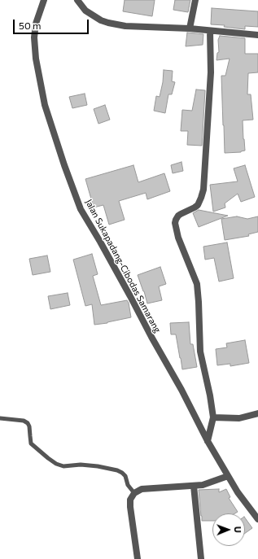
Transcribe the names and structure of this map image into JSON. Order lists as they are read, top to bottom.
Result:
{
  "streets": {
    "street": ["Jalan Sukapadang-Cibodas Samarang"]
  },
  "scale_bar": "50 m",
  "north": "right"
}
